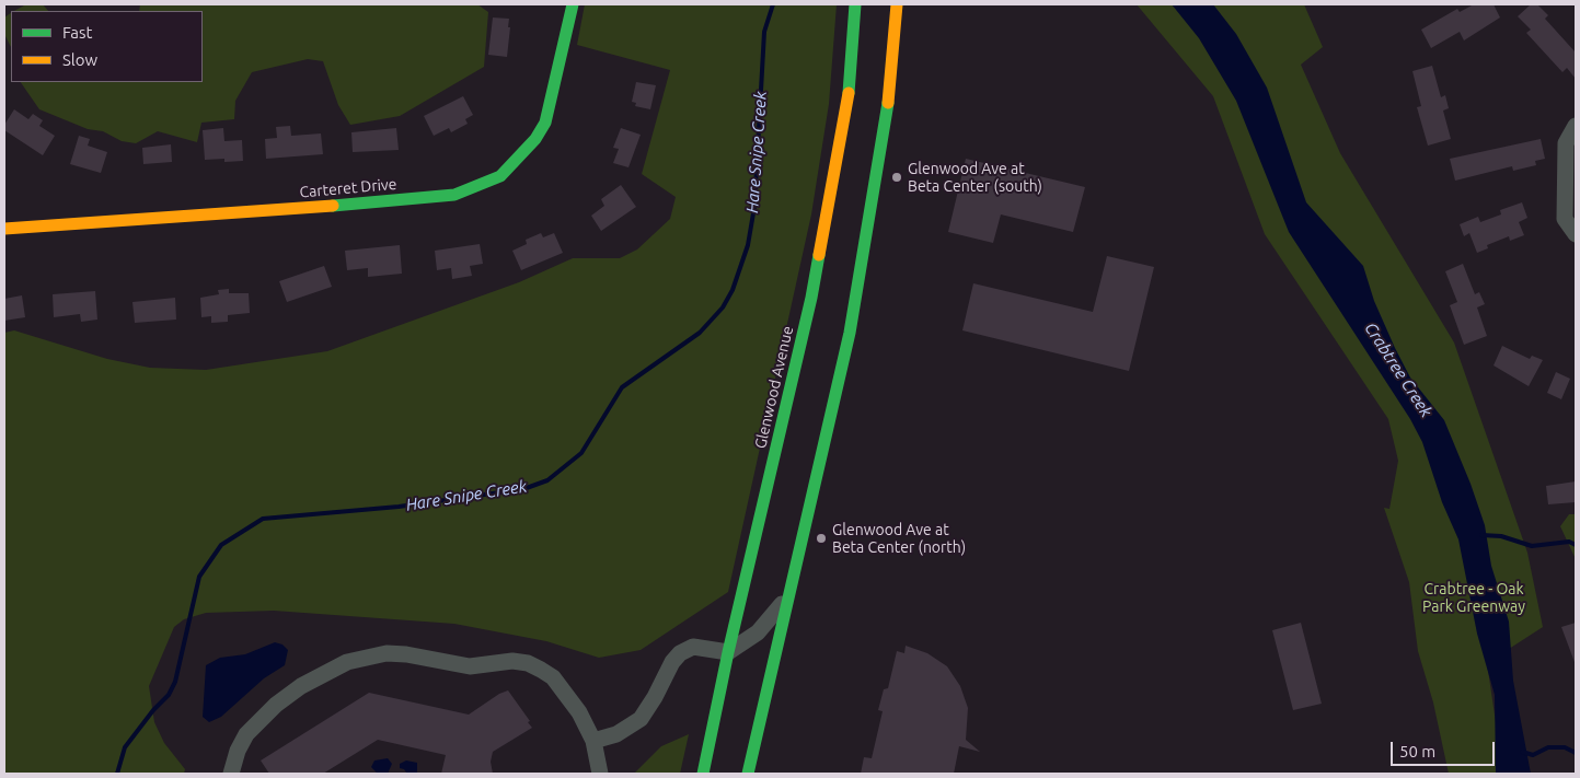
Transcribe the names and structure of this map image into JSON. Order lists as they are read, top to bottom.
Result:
{
  "streets": {
    "main road": ["Carteret Drive", "Glenwood Avenue"]
  },
  "water": ["Hare Snipe Creek", "Crabtree Creek"],
  "parks": ["Crabtree - Oak Park Greenway"],
  "places": ["Glenwood Ave at Beta Center (south)", "Glenwood Ave at Beta Center (north)"],
  "legend": ["Fast", "Slow"],
  "scale_bar": "50 m"
}
